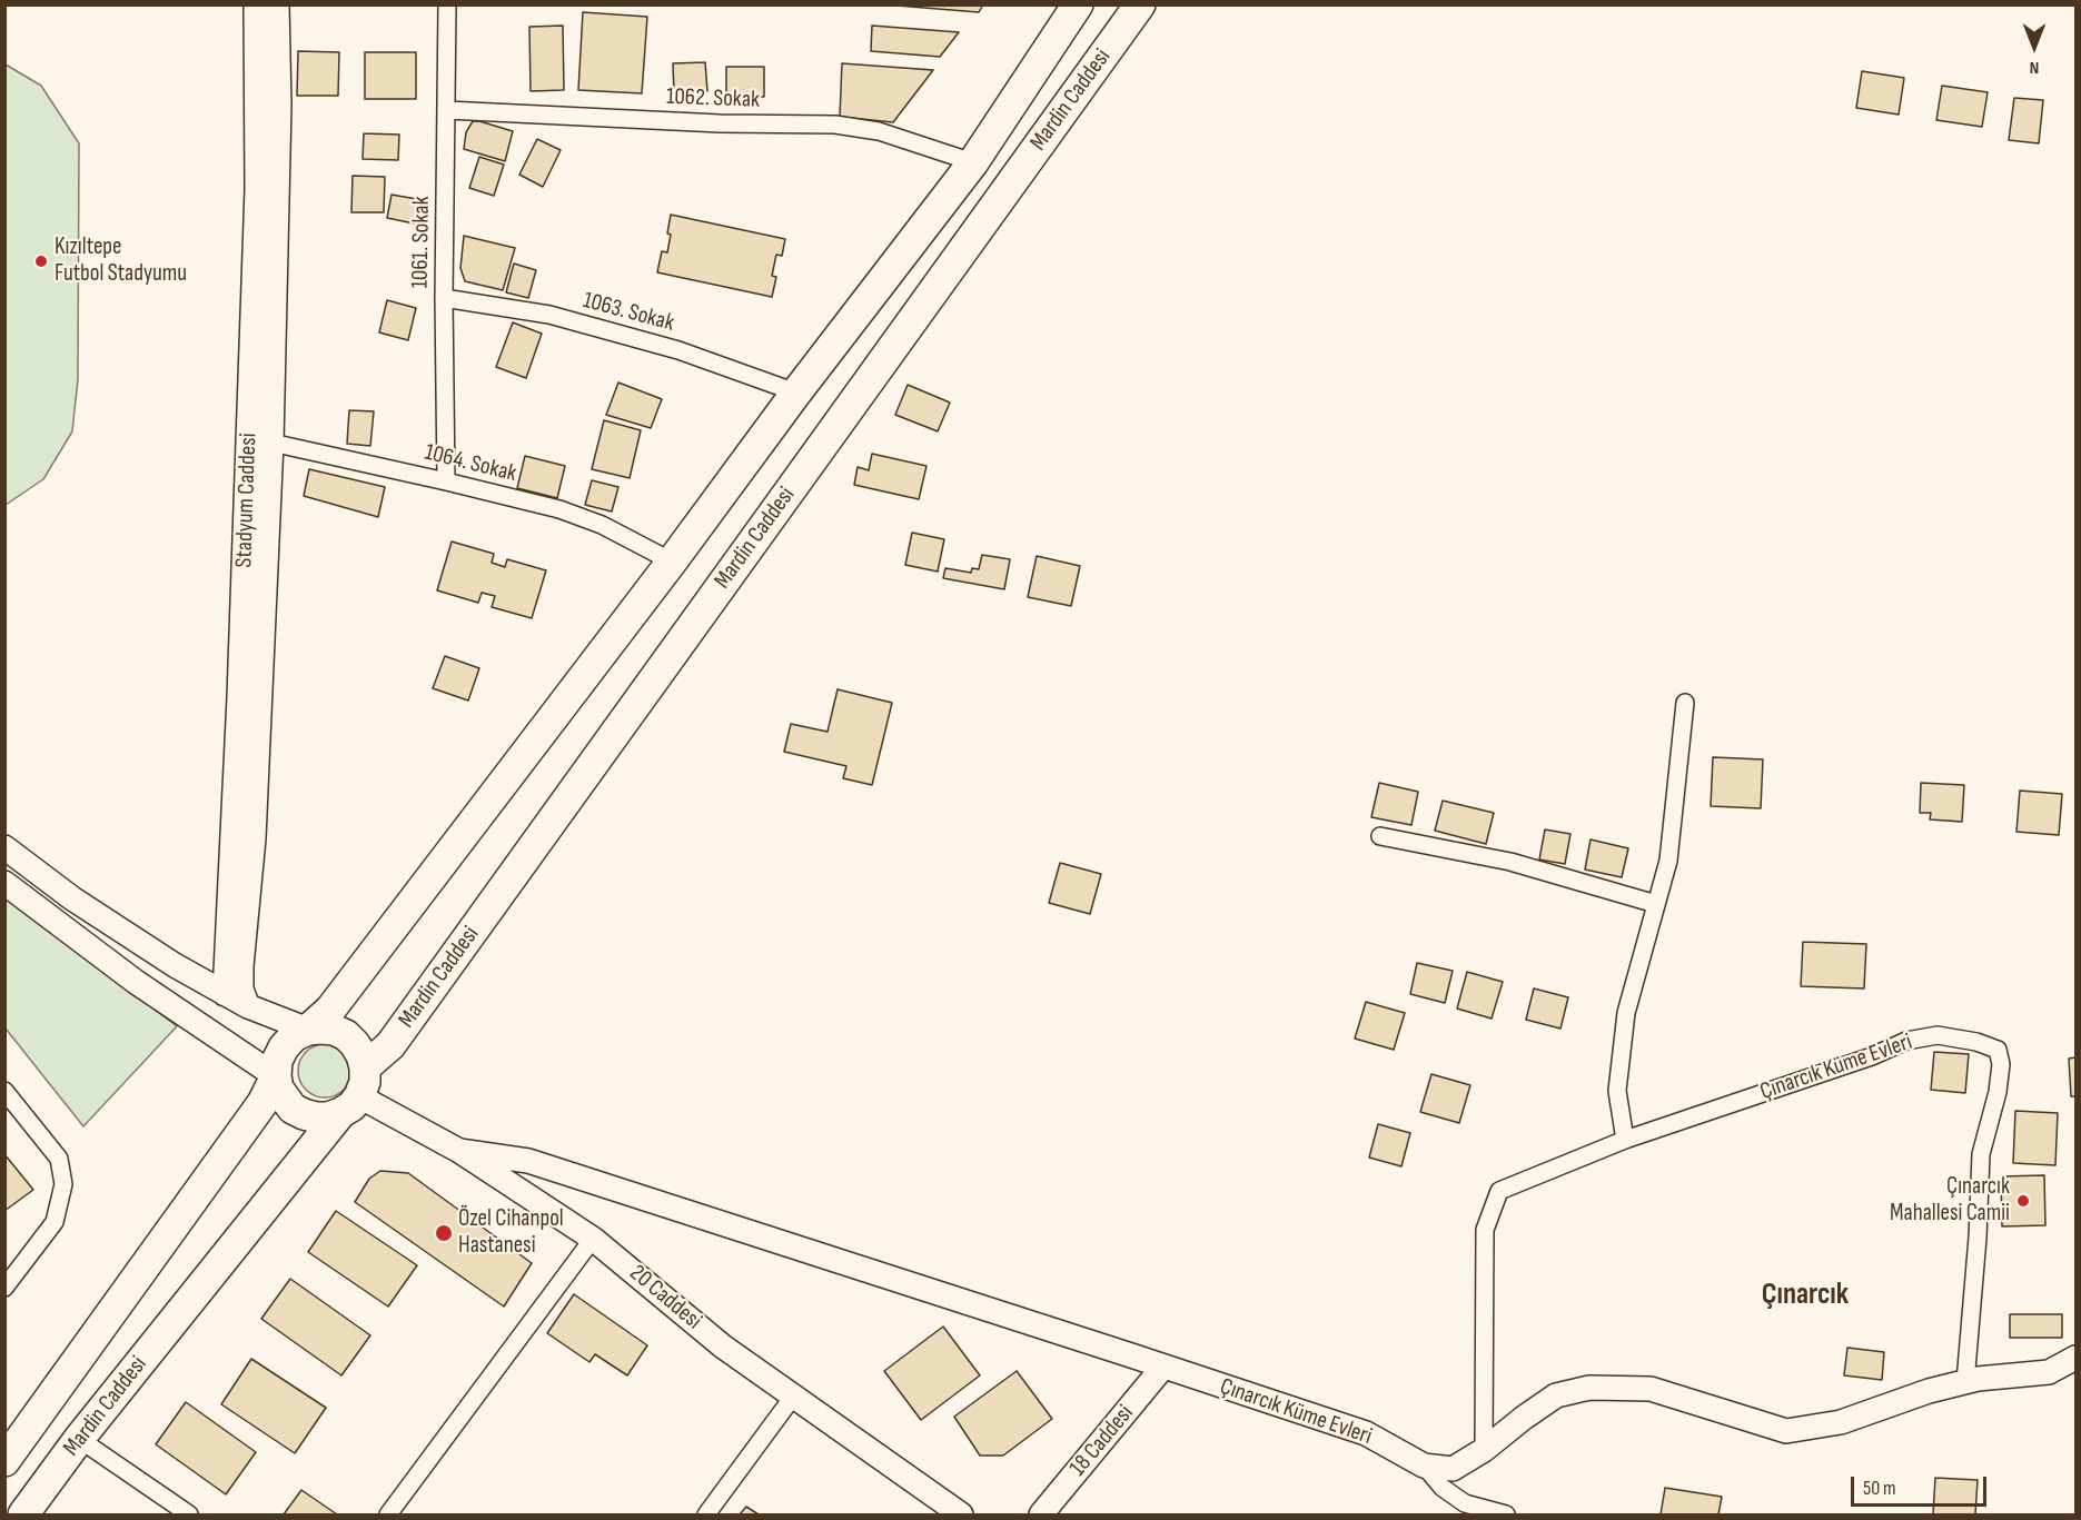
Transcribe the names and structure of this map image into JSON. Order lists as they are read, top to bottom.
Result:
{
  "streets": {
    "highway": ["Mardin Caddesi"],
    "street": [
      "1062. Sokak",
      "1061. Sokak",
      "1063. Sokak",
      "1064. Sokak",
      "Stadyum Caddesi",
      "Çınarcık Küme Evleri",
      "20 Caddesi",
      "18 Caddesi"
    ]
  },
  "crossings": [
    ["1062. Sokak", "Mardin Caddesi"],
    ["1062. Sokak", "1061. Sokak"],
    ["Mardin Caddesi", "1063. Sokak"],
    ["Mardin Caddesi", "1064. Sokak"],
    ["Mardin Caddesi", "20 Caddesi"],
    ["1061. Sokak", "1063. Sokak"],
    ["1061. Sokak", "1064. Sokak"],
    ["1064. Sokak", "Stadyum Caddesi"],
    ["Çınarcık Küme Evleri", "20 Caddesi"],
    ["Çınarcık Küme Evleri", "18 Caddesi"]
  ],
  "districts": ["Çınarcık"],
  "places": ["Kızıltepe Futbol Stadyumu", "Çınarcık Mahallesi Camii", "Özel Cihanpol Hastanesi"],
  "scale_bar": "50 m",
  "north": "bottom"
}
